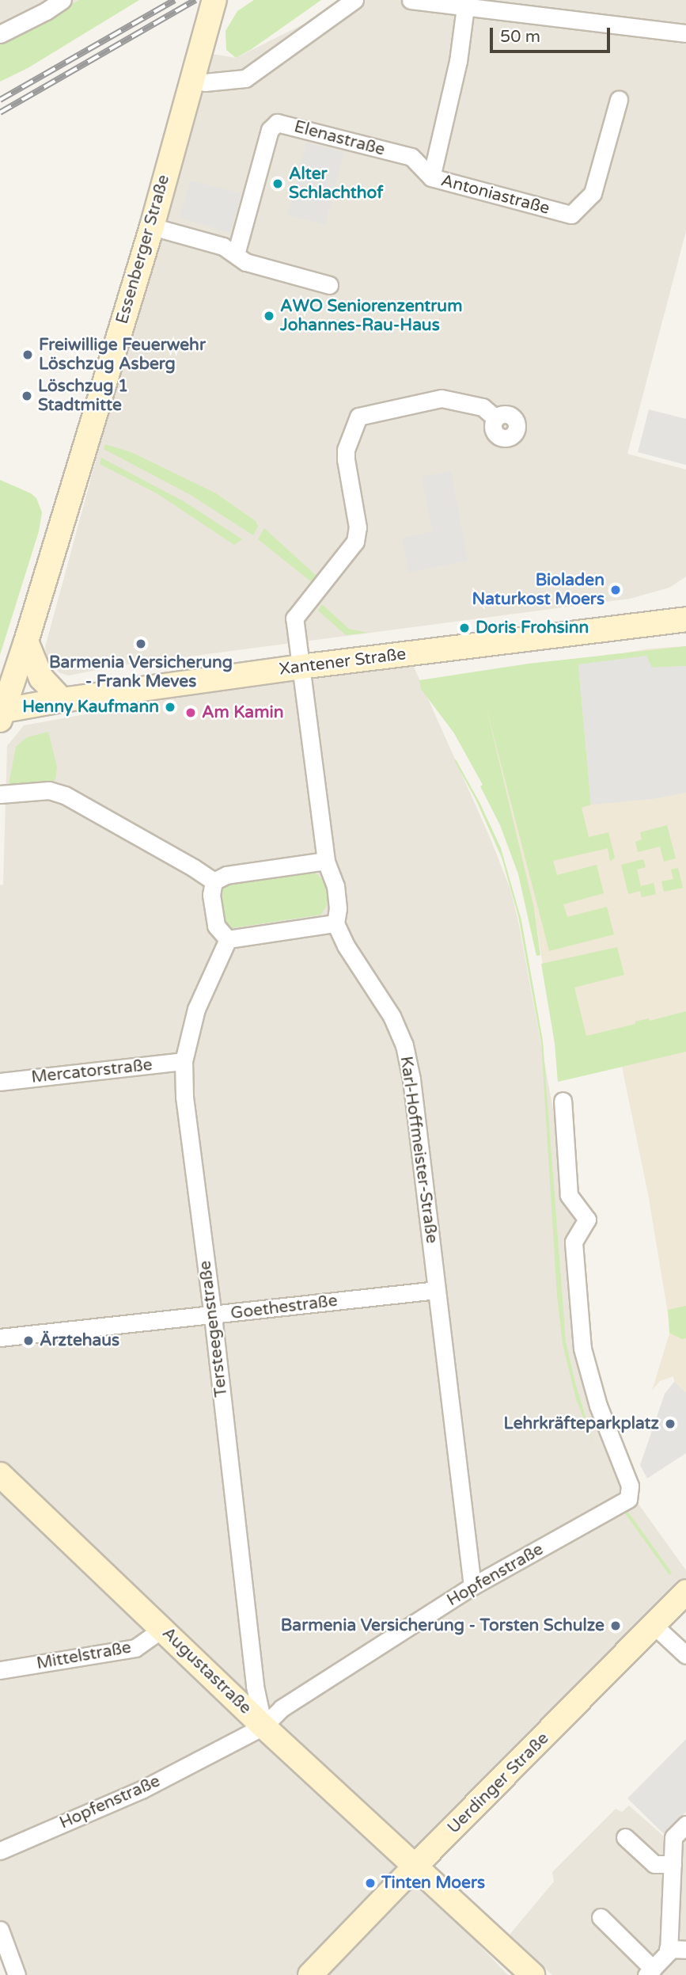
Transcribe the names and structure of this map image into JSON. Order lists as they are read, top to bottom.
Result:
{
  "streets": {
    "street": [
      "Elenastraße",
      "Antoniastraße",
      "Essenberger Straße",
      "Xantener Straße",
      "Mercatorstraße",
      "Karl-Hoffmeister-Straße",
      "Goethestraße",
      "Tersteegenstraße",
      "Hopfenstraße",
      "Mittelstraße",
      "Augustastraße",
      "Uerdinger Straße"
    ]
  },
  "crossings": [
    ["Elenastraße", "Antoniastraße"],
    ["Essenberger Straße", "Xantener Straße"],
    ["Xantener Straße", "Karl-Hoffmeister-Straße"],
    ["Mercatorstraße", "Tersteegenstraße"],
    ["Karl-Hoffmeister-Straße", "Goethestraße"],
    ["Karl-Hoffmeister-Straße", "Hopfenstraße"],
    ["Goethestraße", "Tersteegenstraße"],
    ["Tersteegenstraße", "Hopfenstraße"],
    ["Tersteegenstraße", "Augustastraße"],
    ["Hopfenstraße", "Augustastraße"],
    ["Mittelstraße", "Augustastraße"],
    ["Augustastraße", "Uerdinger Straße"]
  ],
  "places": [
    "Alter Schlachthof",
    "AWO Seniorenzentrum Johannes-Rau-Haus",
    "Freiwillige Feuerwehr Löschzug Asberg",
    "Löschzug 1 Stadtmitte",
    "Bioladen Naturkost Moers",
    "Doris Frohsinn",
    "Barmenia Versicherung - Frank Meves",
    "Henny Kaufmann",
    "Am Kamin",
    "Ärztehaus",
    "Lehrkräfteparkplatz",
    "Barmenia Versicherung - Torsten Schulze",
    "Tinten Moers"
  ],
  "scale_bar": "50 m"
}
